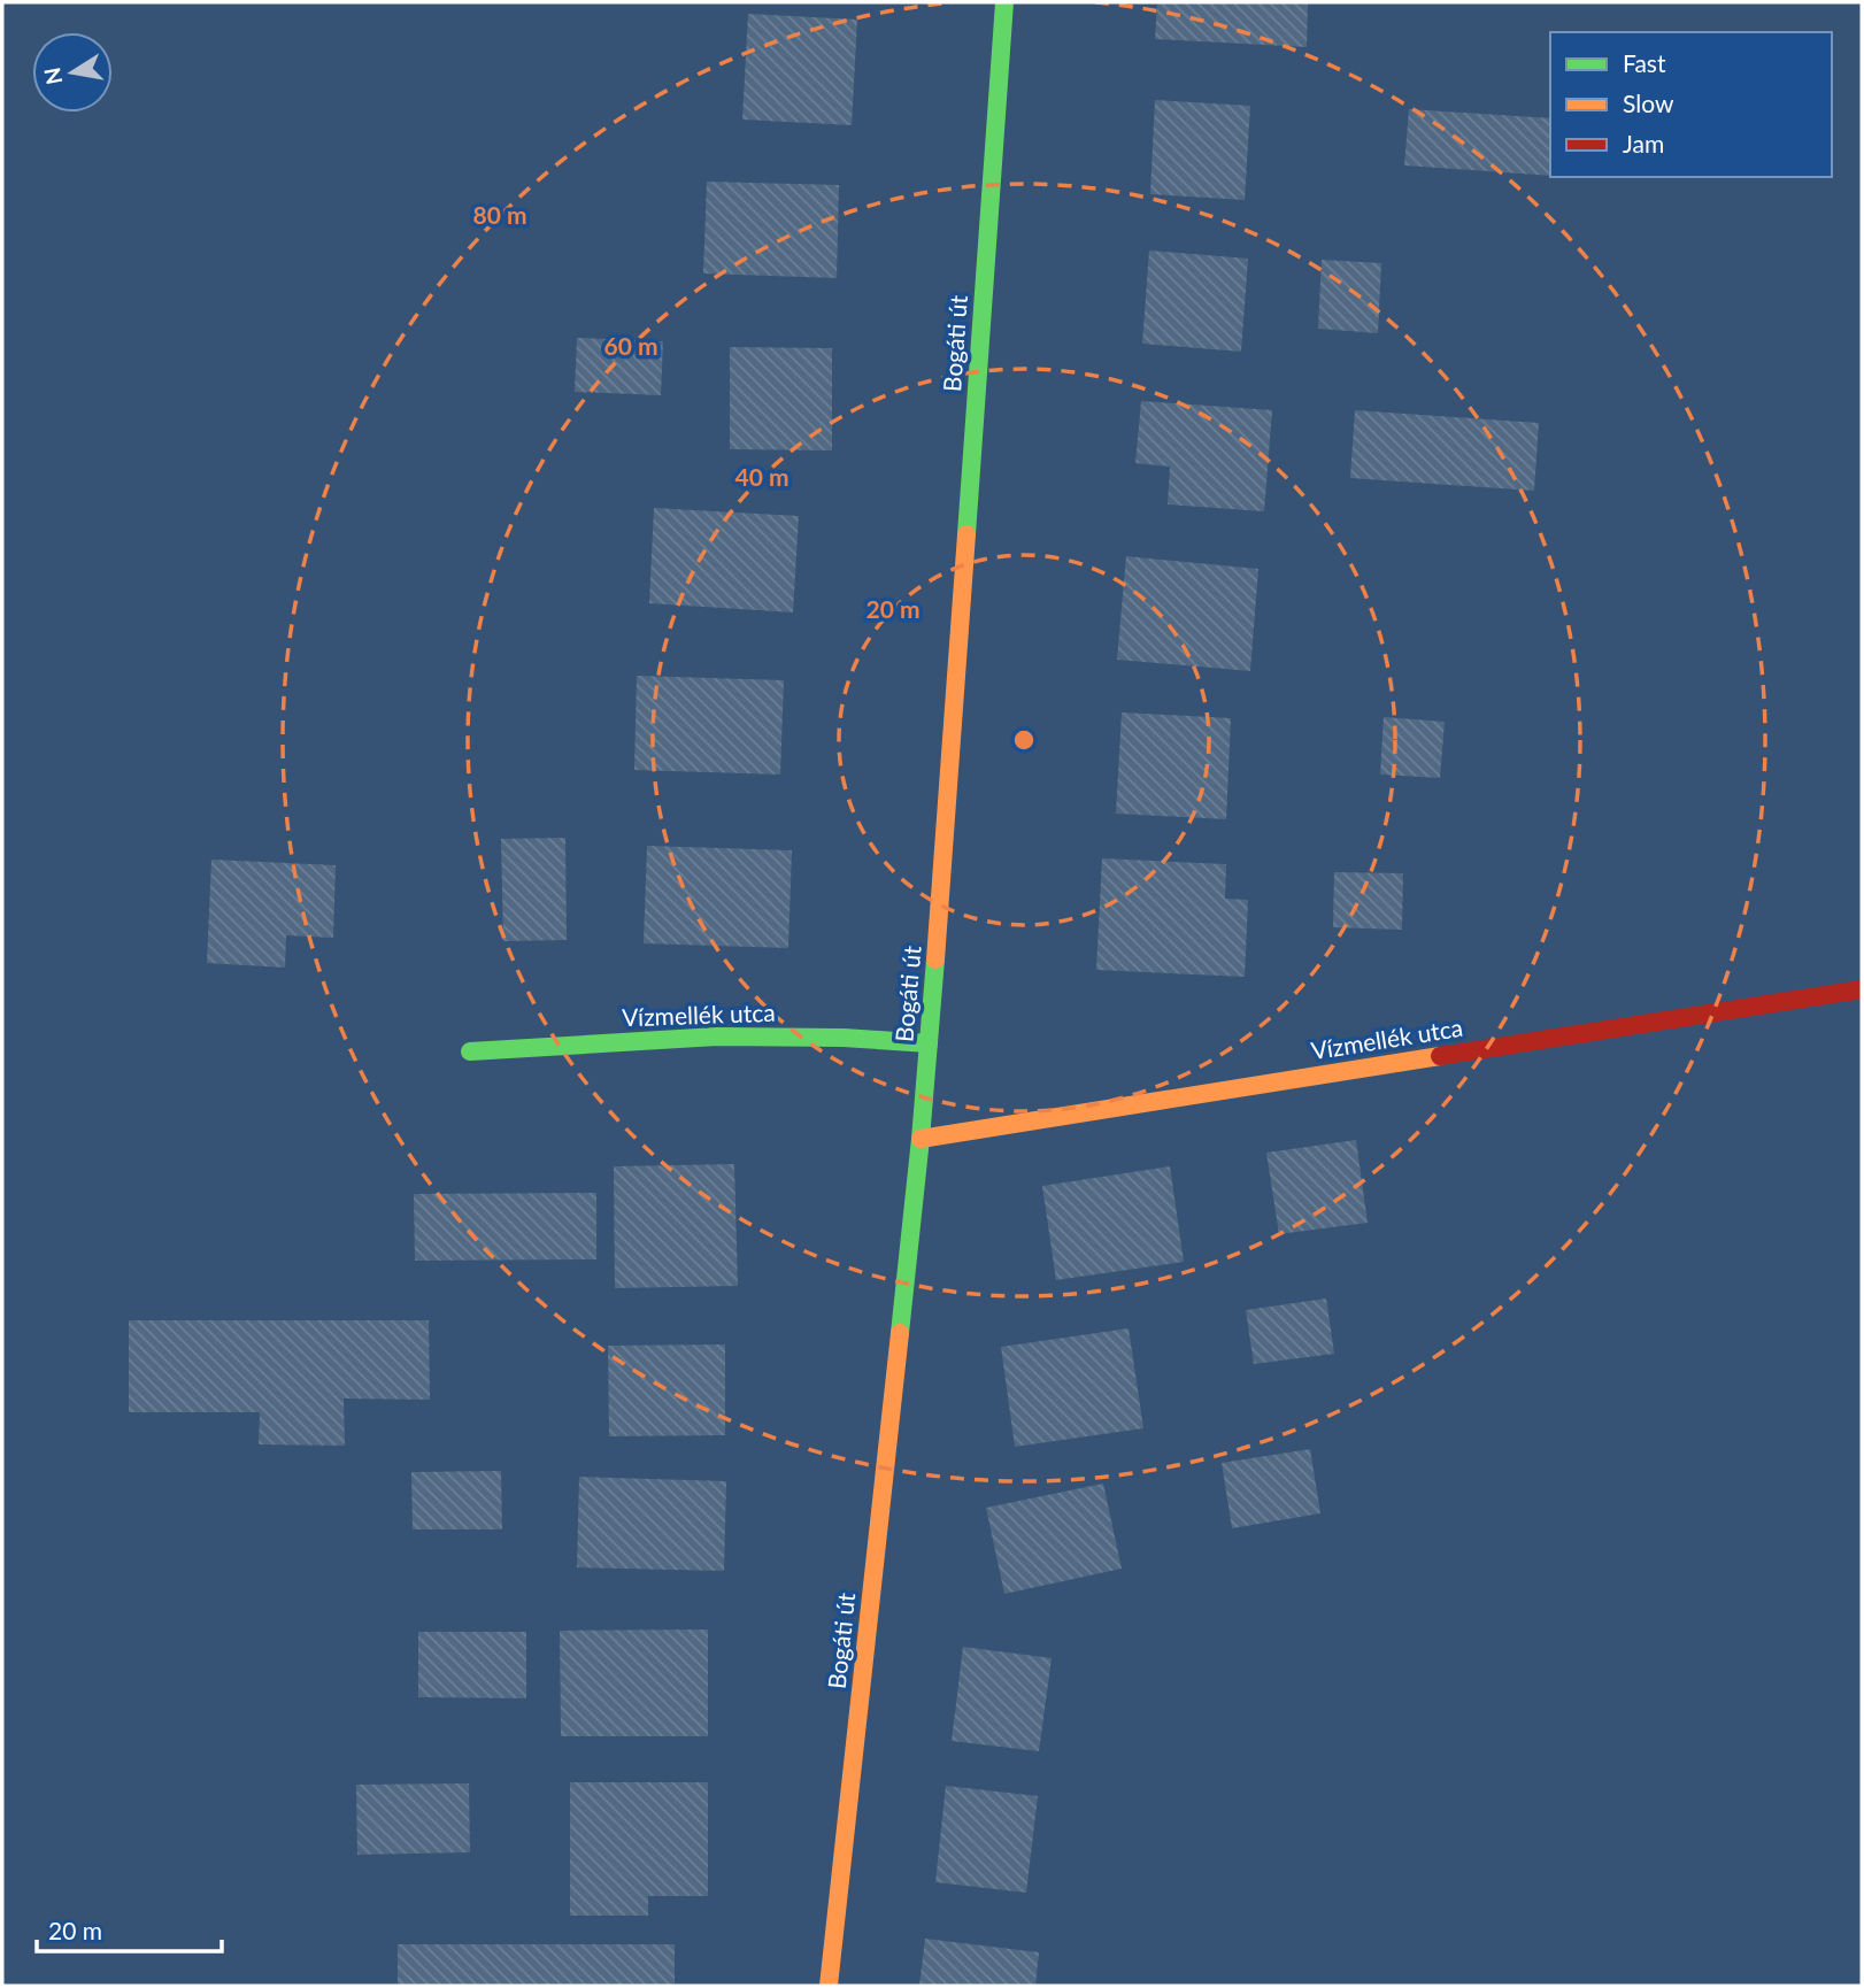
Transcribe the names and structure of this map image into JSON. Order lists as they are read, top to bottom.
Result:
{
  "streets": {
    "street": ["Bogáti út", "Vízmellék utca"]
  },
  "crossings": [
    ["Bogáti út", "Vízmellék utca"]
  ],
  "legend": ["Fast", "Slow", "Jam"],
  "scale_bar": "20 m",
  "north": "left",
  "rings": [
    "80 m",
    "60 m",
    "40 m",
    "20 m"
  ]
}
